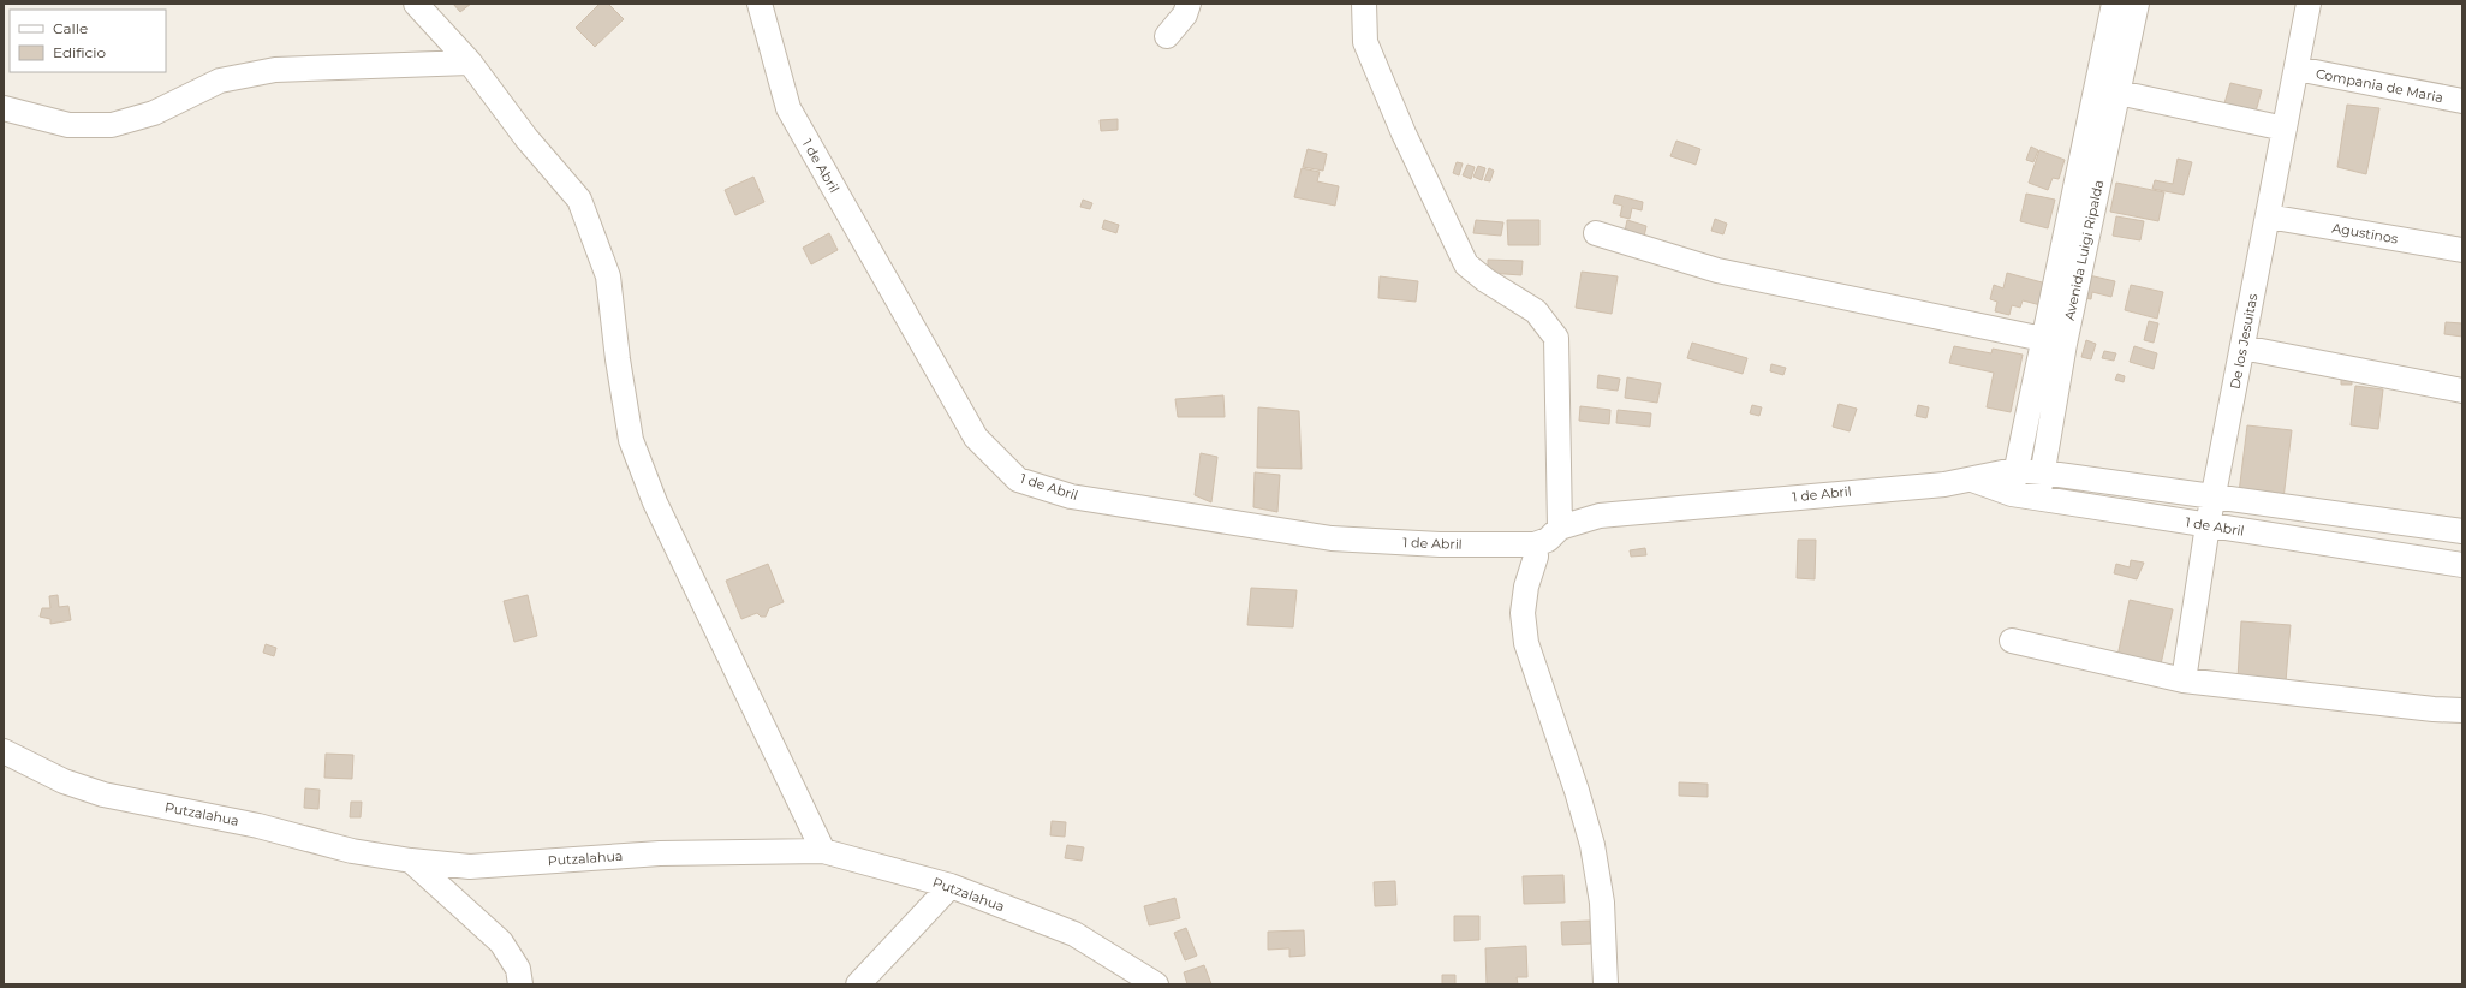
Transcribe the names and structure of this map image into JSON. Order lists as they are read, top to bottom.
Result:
{
  "streets": {
    "street": [
      "Compania de Maria",
      "1 de Abril",
      "Agustinos",
      "Avenida Luigi Ripalda",
      "De los Jesuitas",
      "Putzalahua"
    ]
  },
  "crossings": [
    ["Compania de Maria", "De los Jesuitas"],
    ["1 de Abril", "Avenida Luigi Ripalda"],
    ["1 de Abril", "De los Jesuitas"],
    ["Agustinos", "De los Jesuitas"]
  ],
  "legend": ["Calle", "Edificio"]
}
